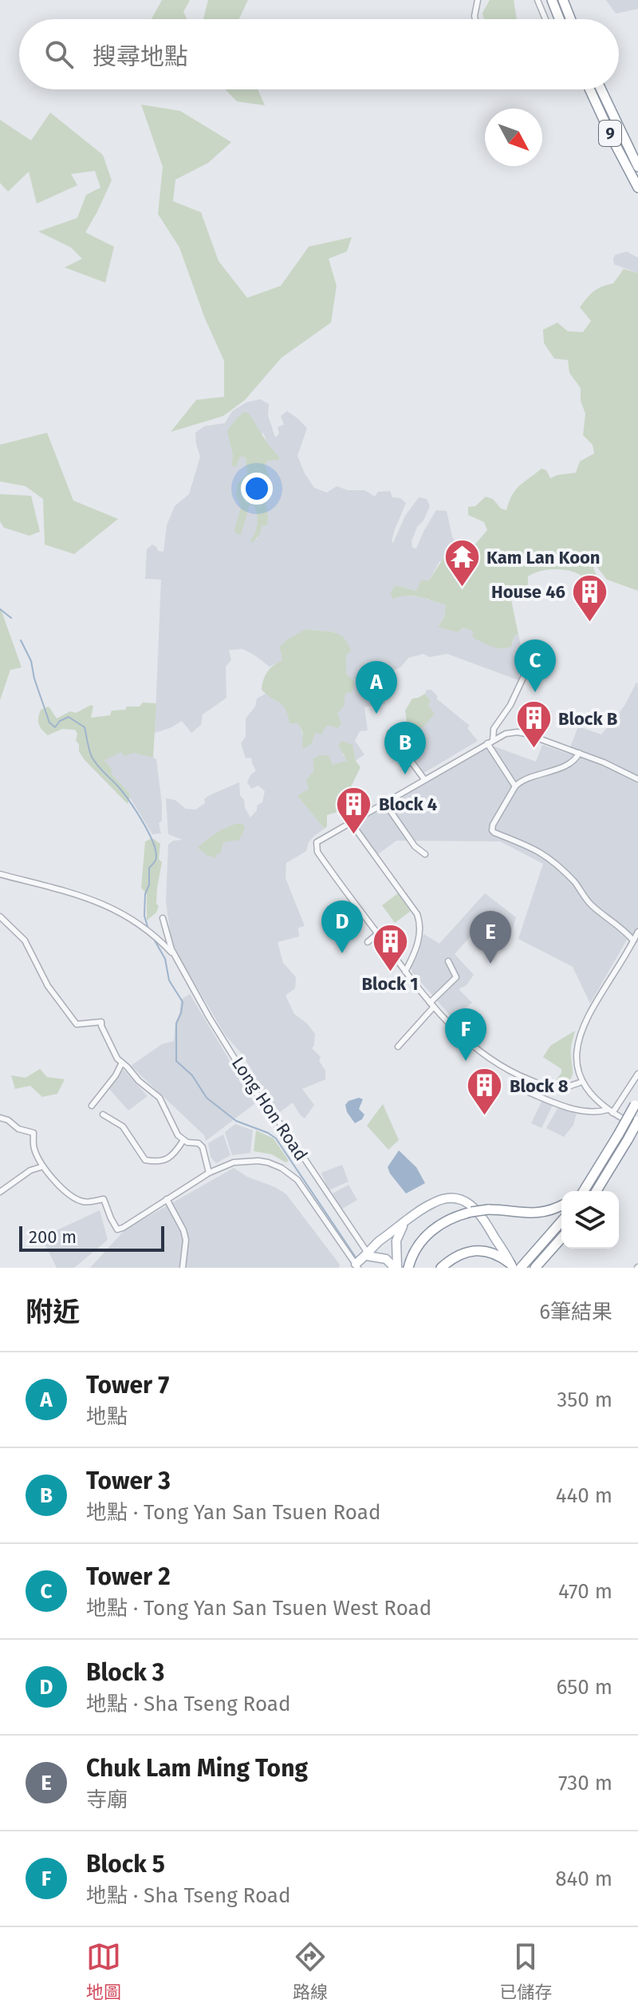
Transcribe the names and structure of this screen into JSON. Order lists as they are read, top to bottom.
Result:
{
  "streets": {
    "highway": ["9"],
    "street": ["Long Hon Road"]
  },
  "places": {
    "temple": ["Kam Lan Koon"],
    "building": [
      "House 46",
      "Block B",
      "Block 4",
      "Block 1",
      "Block 8"
    ]
  },
  "scale_bar": "200 m",
  "north": "bottom right",
  "page": {
    "search": "搜尋地點",
    "pins": [
      "C",
      "A",
      "B",
      "D",
      "E",
      "F"
    ],
    "scale": "200 m",
    "heading": ["附近", "6筆結果"],
    "list": [
      {
        "mark": "A",
        "name": "Tower 7",
        "note": "地點",
        "value": "350 m"
      },
      {
        "mark": "B",
        "name": "Tower 3",
        "note": "地點 · Tong Yan San Tsuen Road",
        "value": "440 m"
      },
      {
        "mark": "C",
        "name": "Tower 2",
        "note": "地點 · Tong Yan San Tsuen West Road",
        "value": "470 m"
      },
      {
        "mark": "D",
        "name": "Block 3",
        "note": "地點 · Sha Tseng Road",
        "value": "650 m"
      },
      {
        "mark": "E",
        "name": "Chuk Lam Ming Tong",
        "note": "寺廟",
        "value": "730 m"
      },
      {
        "mark": "F",
        "name": "Block 5",
        "note": "地點 · Sha Tseng Road",
        "value": "840 m"
      }
    ],
    "nav": ["地圖", "路線", "已儲存"]
  }
}
